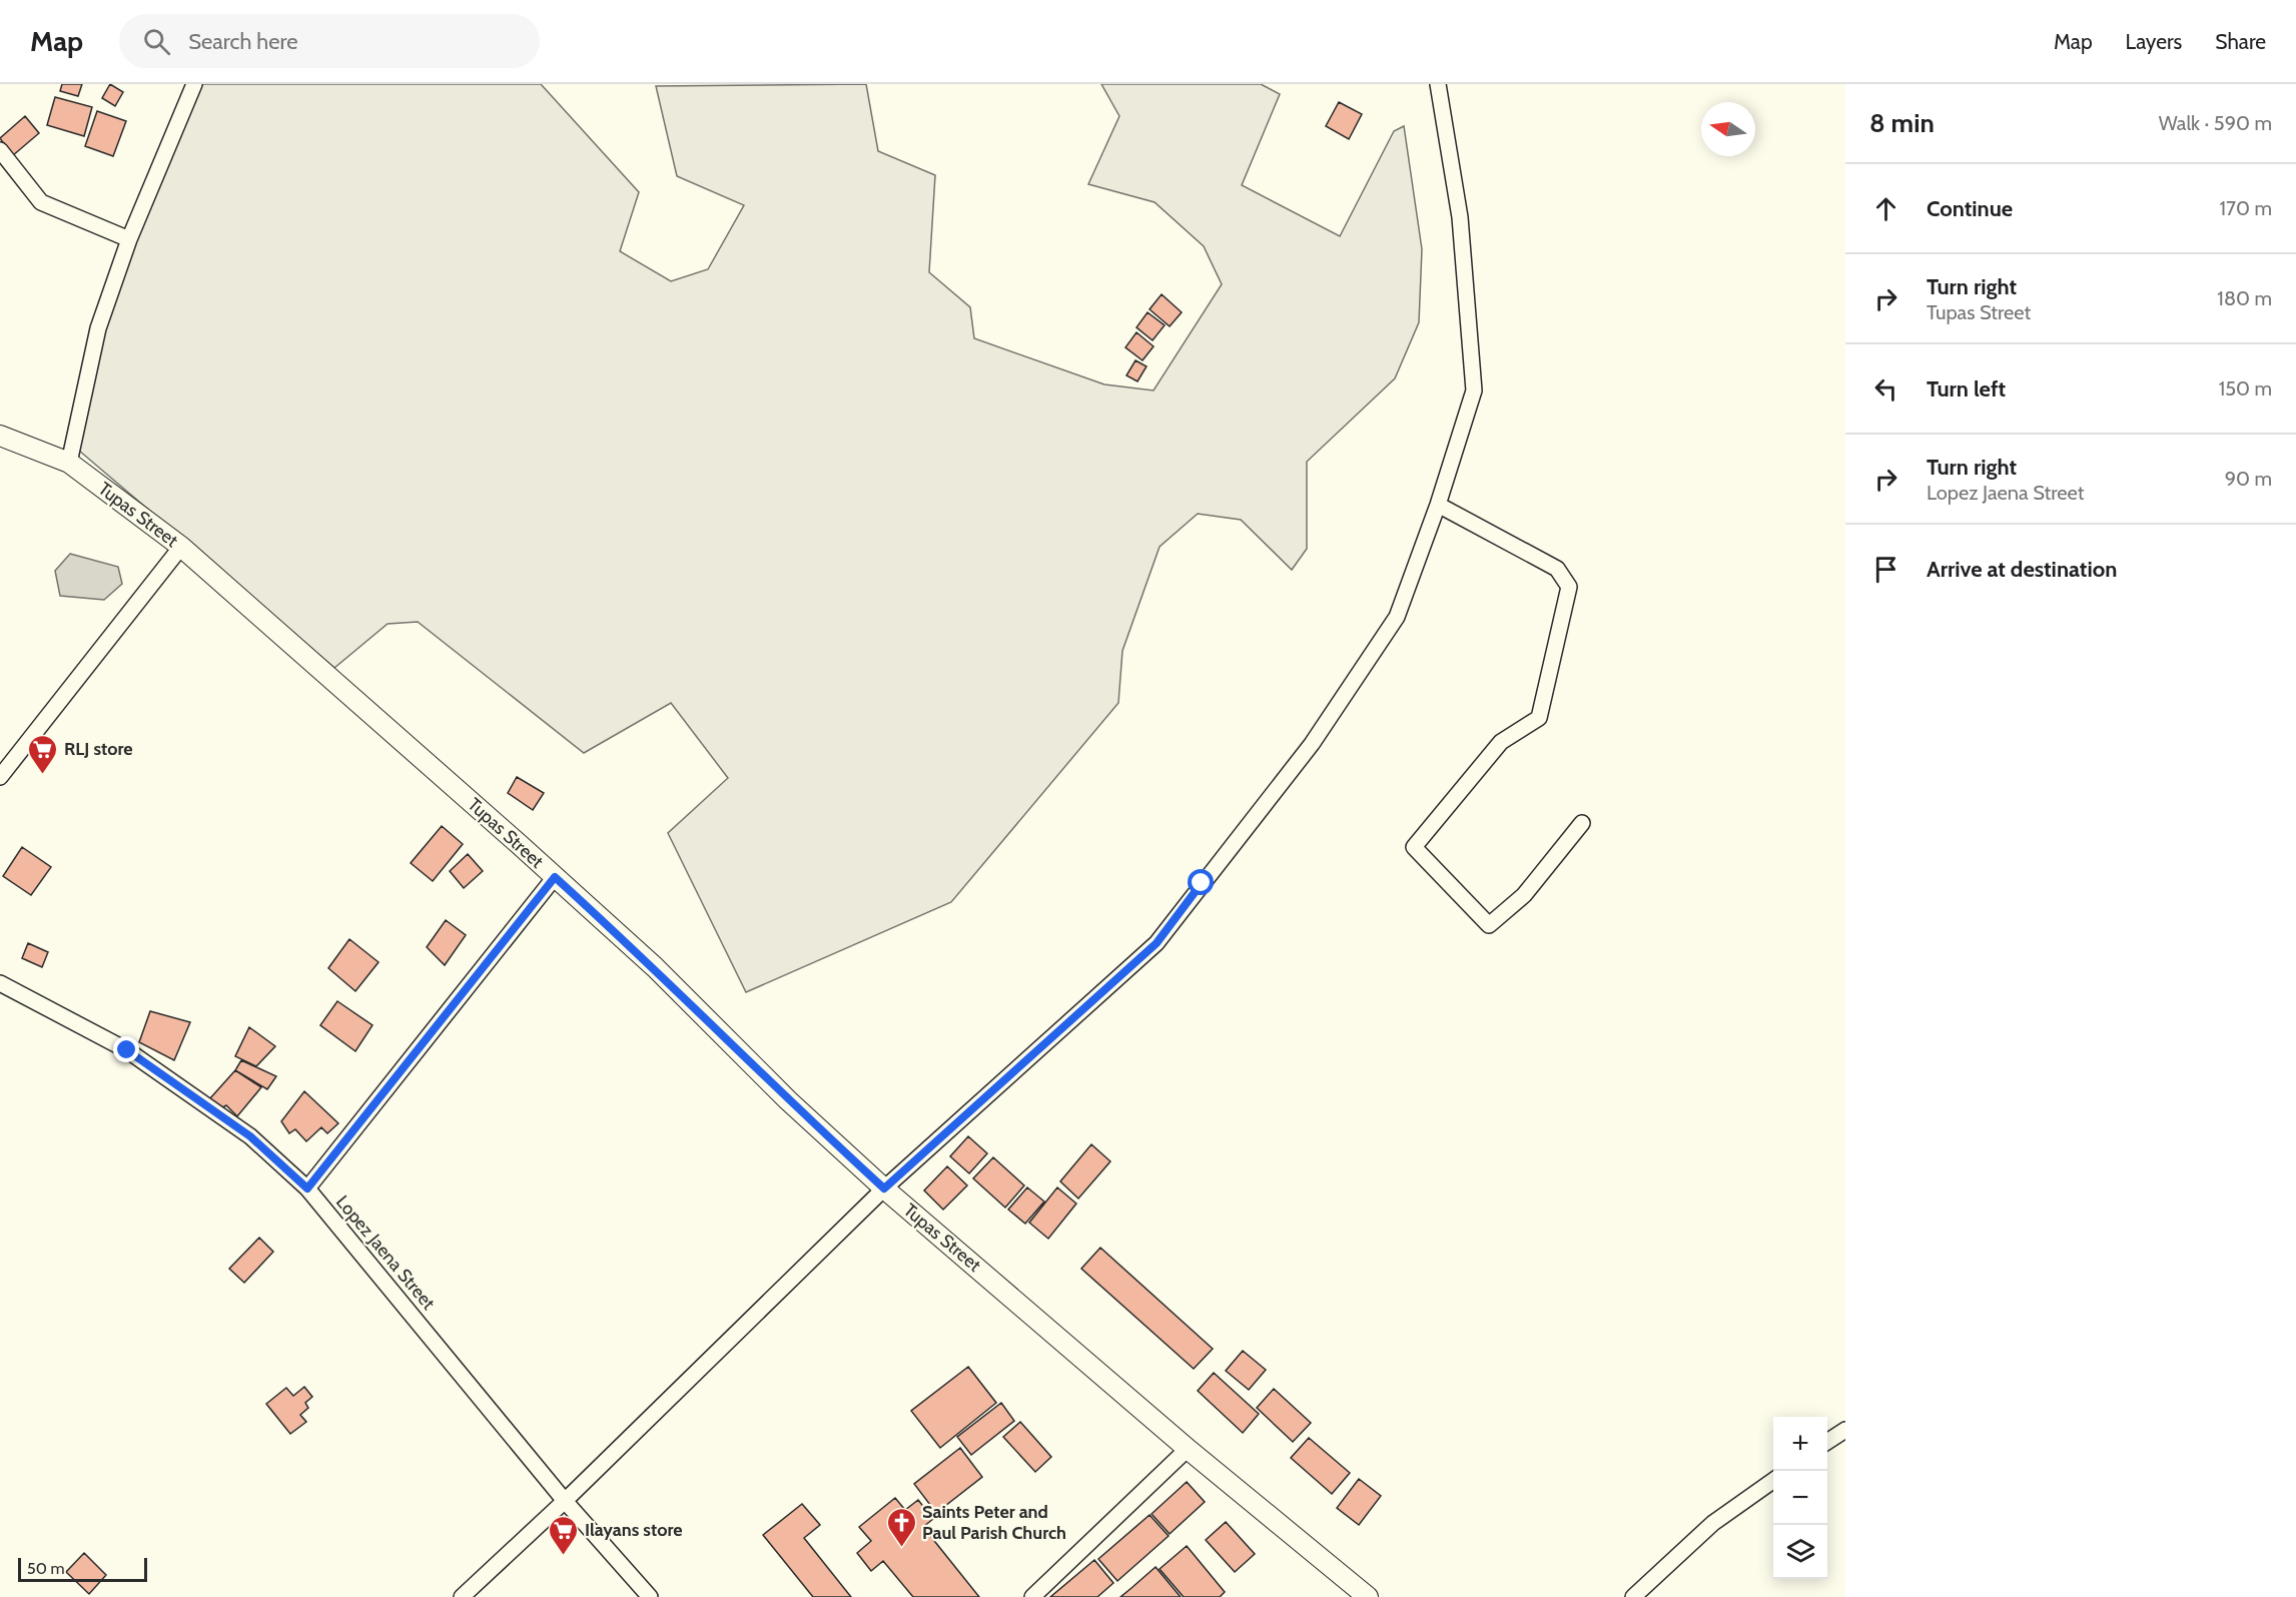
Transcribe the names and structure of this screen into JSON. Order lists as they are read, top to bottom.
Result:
{
  "streets": {
    "street": ["Tupas Street", "Lopez Jaena Street"]
  },
  "places": {
    "supermarket": ["RLJ store", "Ilayans store"],
    "church": ["Saints Peter and Paul Parish Church"]
  },
  "scale_bar": "50 m",
  "north": "left",
  "page": {
    "header": "Map",
    "search": "Search here",
    "nav": ["Map", "Layers", "Share"],
    "heading": ["8 min", "Walk · 590 m"],
    "list": [
      ["Continue", "170 m"],
      ["Turn right", "Tupas Street", "180 m"],
      ["Turn left", "150 m"],
      ["Turn right", "Lopez Jaena Street", "90 m"],
      "Arrive at destination"
    ],
    "map_buttons": ["+", "−"],
    "scale": "50 m"
  }
}
